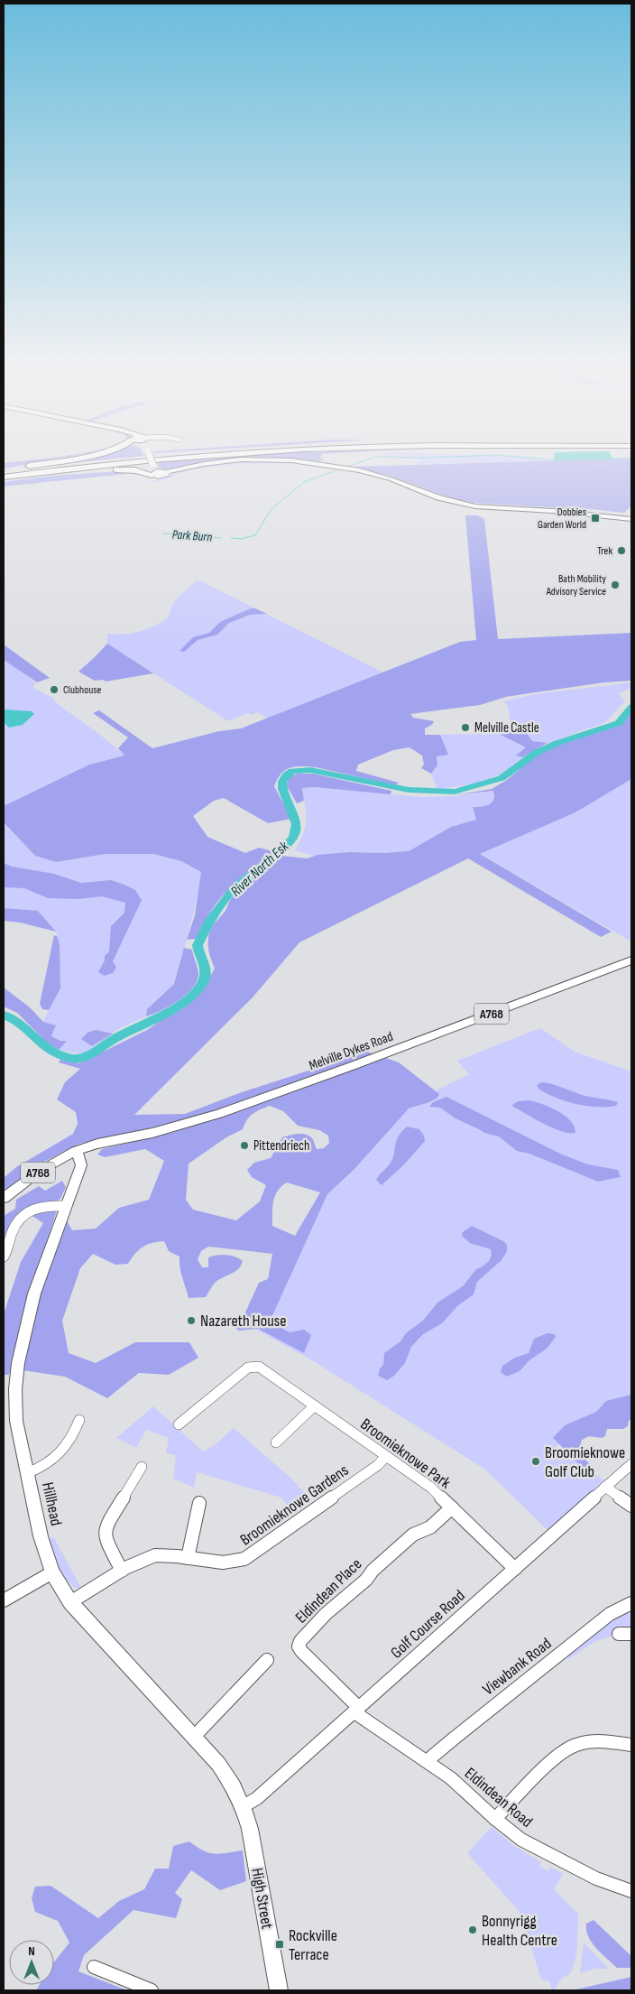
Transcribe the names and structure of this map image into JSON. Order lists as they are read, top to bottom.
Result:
{
  "streets": {
    "main road": [
      "A768",
      "Melville Dykes Road",
      "Hillhead",
      "High Street"
    ],
    "street": [
      "Broomieknowe Park",
      "Broomieknowe Gardens",
      "Eldindean Place",
      "Golf Course Road",
      "Viewbank Road",
      "Eldindean Road"
    ]
  },
  "crossings": [
    ["A768", "Melville Dykes Road"],
    ["A768", "Hillhead"],
    ["Melville Dykes Road", "Hillhead"],
    ["Broomieknowe Park", "Broomieknowe Gardens"],
    ["Broomieknowe Park", "Eldindean Place"],
    ["Broomieknowe Park", "Golf Course Road"],
    ["Hillhead", "Broomieknowe Gardens"],
    ["Hillhead", "Golf Course Road"],
    ["Hillhead", "High Street"],
    ["Eldindean Place", "Golf Course Road"],
    ["Eldindean Place", "Eldindean Road"],
    ["Golf Course Road", "Eldindean Road"],
    ["Golf Course Road", "High Street"],
    ["Viewbank Road", "Eldindean Road"]
  ],
  "water": ["Park Burn", "River North Esk"],
  "places": {
    "transit": ["Dobbies Garden World", "Rockville Terrace"],
    "other": [
      "Trek",
      "Bath Mobility Advisory Service",
      "Clubhouse",
      "Melville Castle",
      "Pittendriech",
      "Nazareth House",
      "Broomieknowe Golf Club",
      "Bonnyrigg Health Centre"
    ]
  },
  "north": "top"
}
